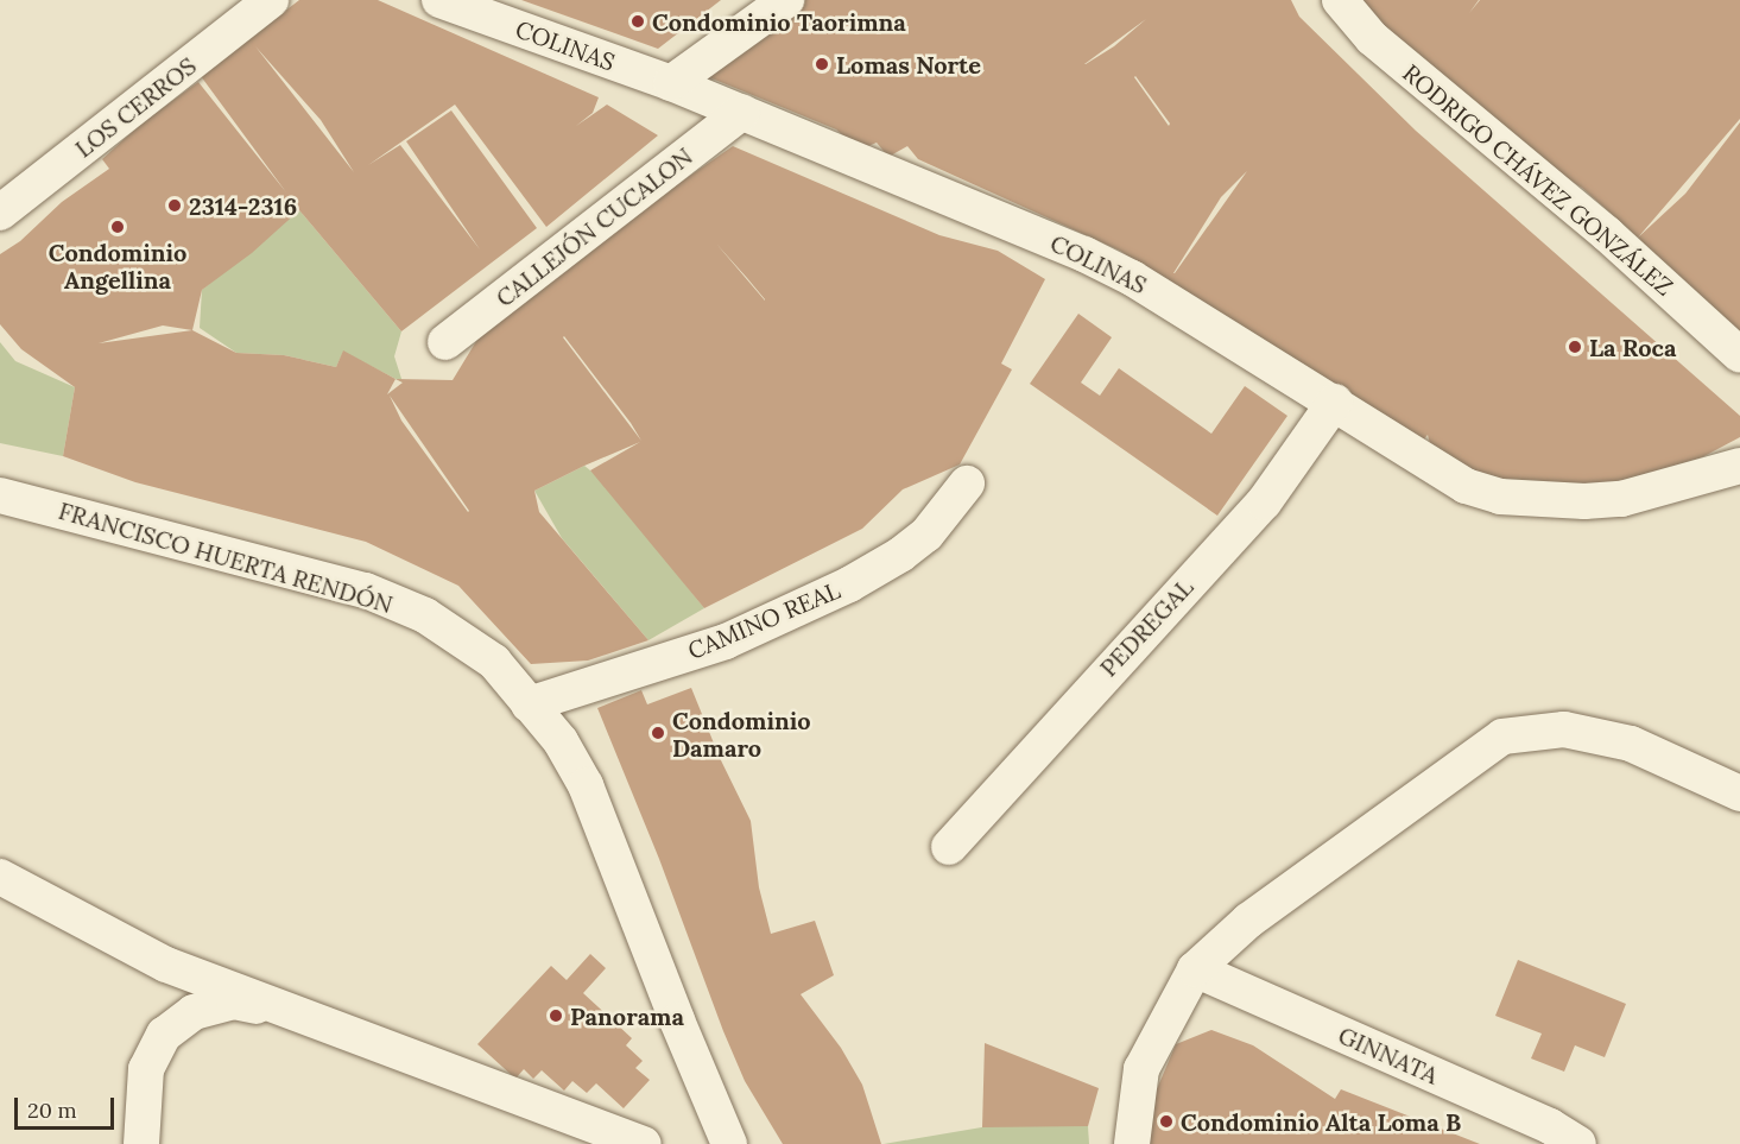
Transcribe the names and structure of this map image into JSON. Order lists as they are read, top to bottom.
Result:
{
  "streets": {
    "street": [
      "COLINAS",
      "LOS CERROS",
      "RODRIGO CHÁVEZ GONZÁLEZ",
      "CALLEJÓN CUCALON",
      "FRANCISCO HUERTA RENDÓN",
      "CAMINO REAL",
      "PEDREGAL",
      "GINNATA"
    ]
  },
  "crossings": [
    ["COLINAS", "CALLEJÓN CUCALON"],
    ["COLINAS", "PEDREGAL"],
    ["FRANCISCO HUERTA RENDÓN", "CAMINO REAL"]
  ],
  "places": [
    "Condominio Taorimna",
    "Lomas Norte",
    "2314-2316",
    "Condominio Angellina",
    "La Roca",
    "Condominio Damaro",
    "Panorama",
    "Condominio Alta Loma B"
  ],
  "scale_bar": "20 m"
}
